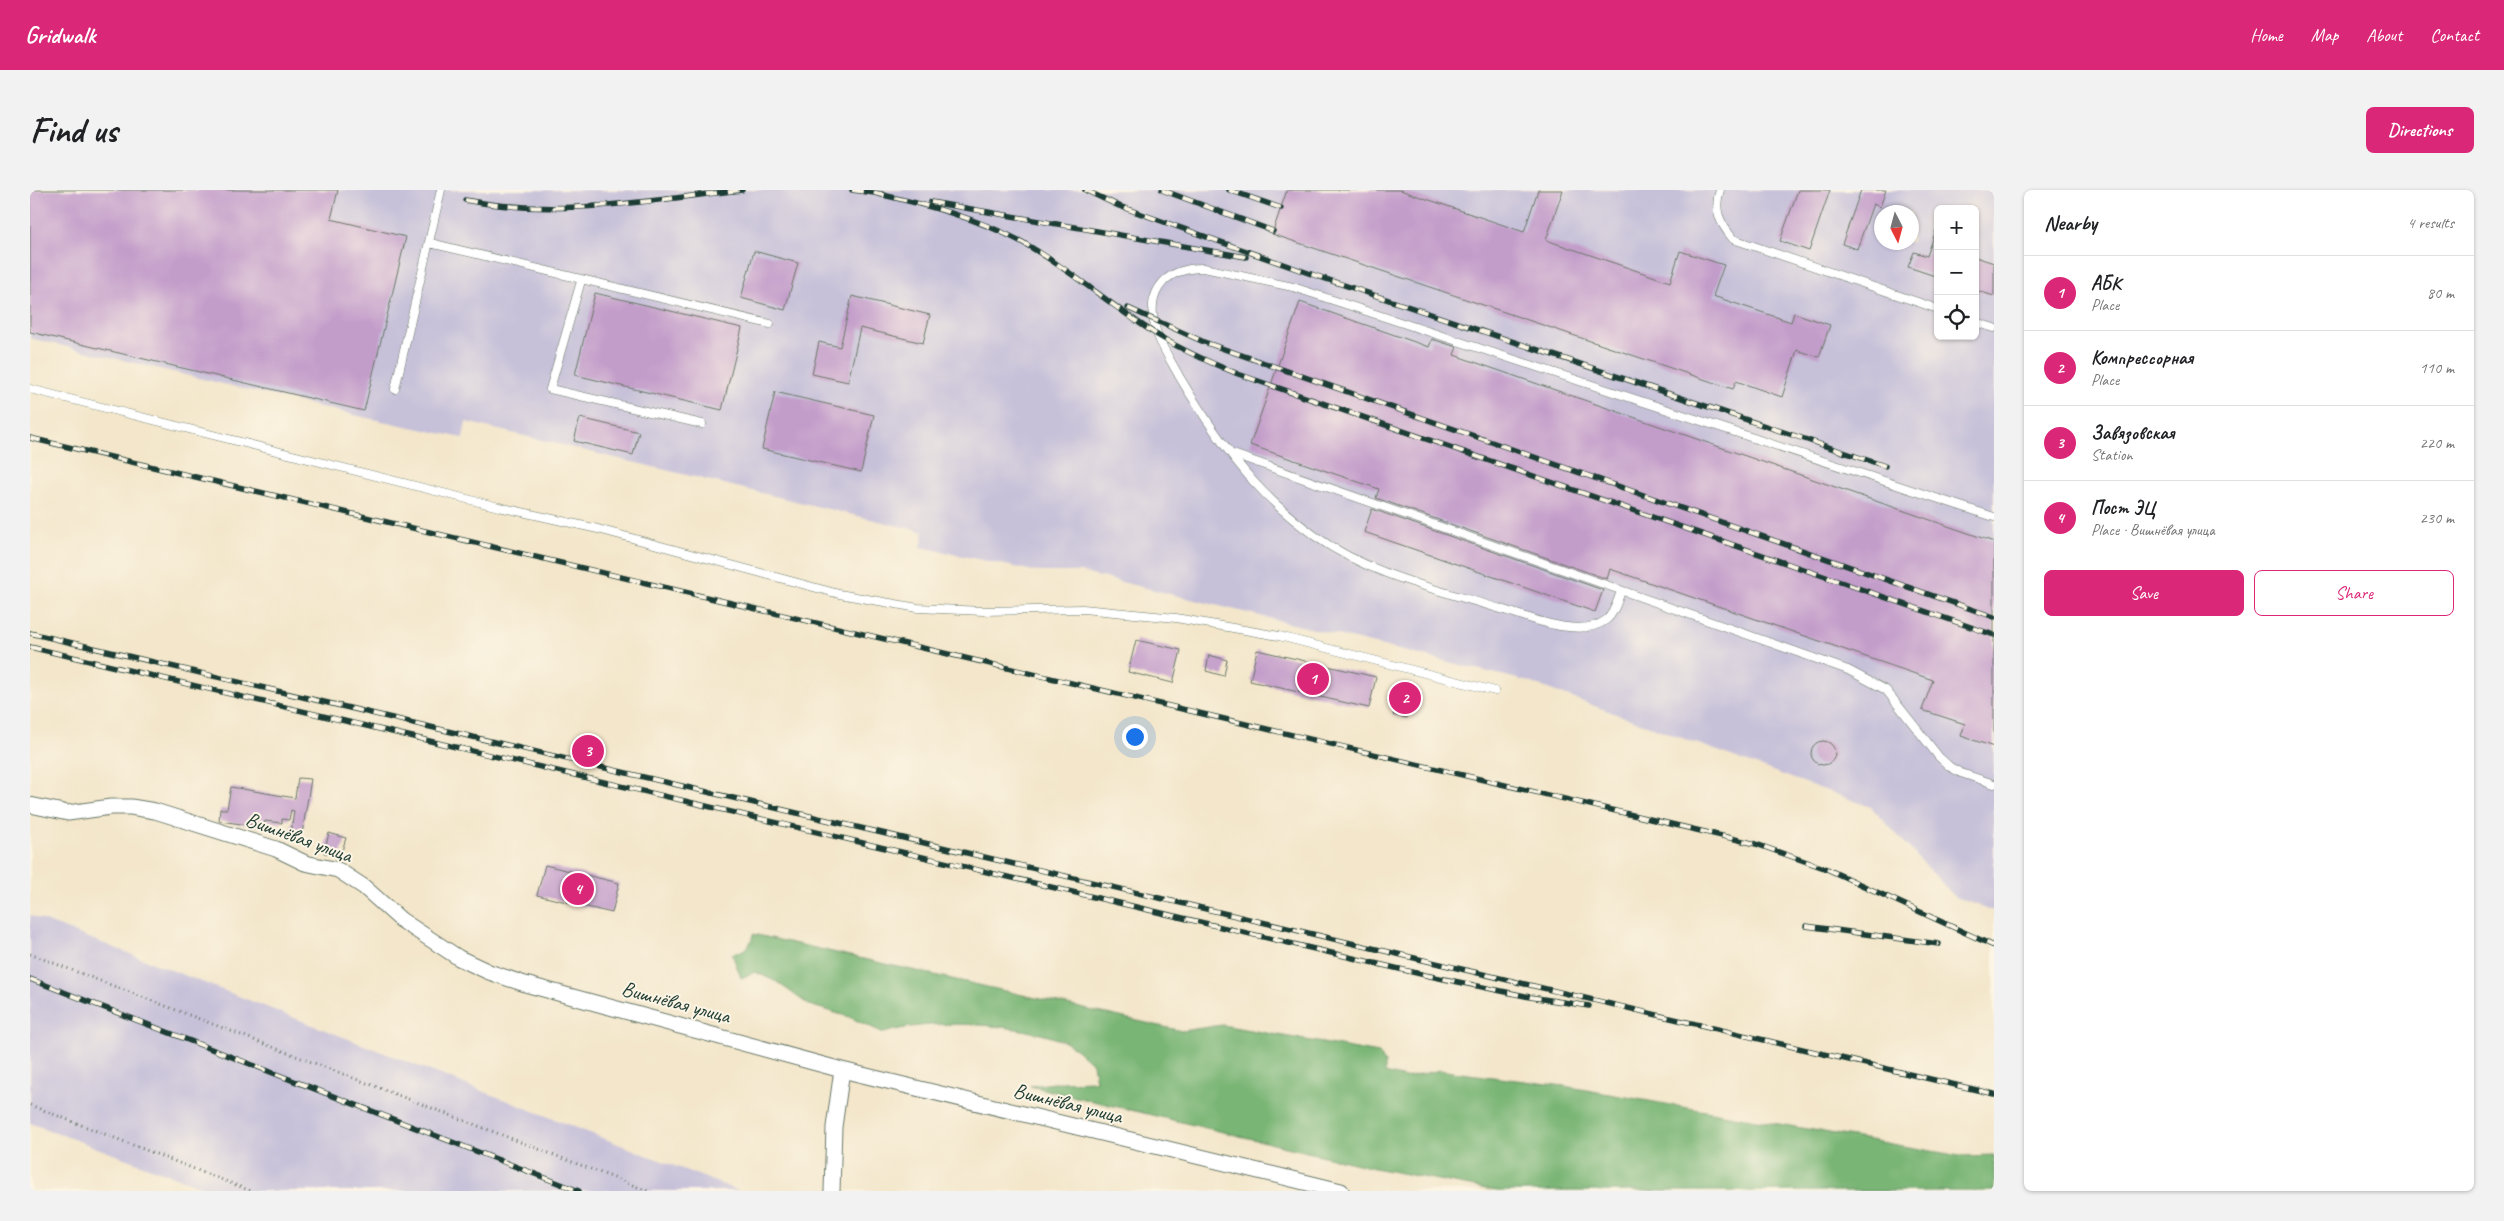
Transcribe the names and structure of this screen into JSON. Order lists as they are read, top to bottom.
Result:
{
  "streets": {
    "street": ["Вишнёвая улица"]
  },
  "north": "bottom",
  "page": {
    "header": "Gridwalk",
    "nav": [
      "Home",
      "Map",
      "About",
      "Contact"
    ],
    "buttons": [
      "Directions",
      ["Save", "Share"]
    ],
    "title": "Find us",
    "heading": ["Nearby", "4 results"],
    "map_buttons": ["+", "−"],
    "list": [
      {
        "mark": "1",
        "name": "АБК",
        "note": "Place",
        "value": "80 m"
      },
      {
        "mark": "2",
        "name": "Компрессорная",
        "note": "Place",
        "value": "110 m"
      },
      {
        "mark": "3",
        "name": "Завязовская",
        "note": "Station",
        "value": "220 m"
      },
      {
        "mark": "4",
        "name": "Пост ЭЦ",
        "note": "Place · Вишнёвая улица",
        "value": "230 m"
      }
    ],
    "pins": [
      "1",
      "2",
      "3",
      "4"
    ]
  }
}
